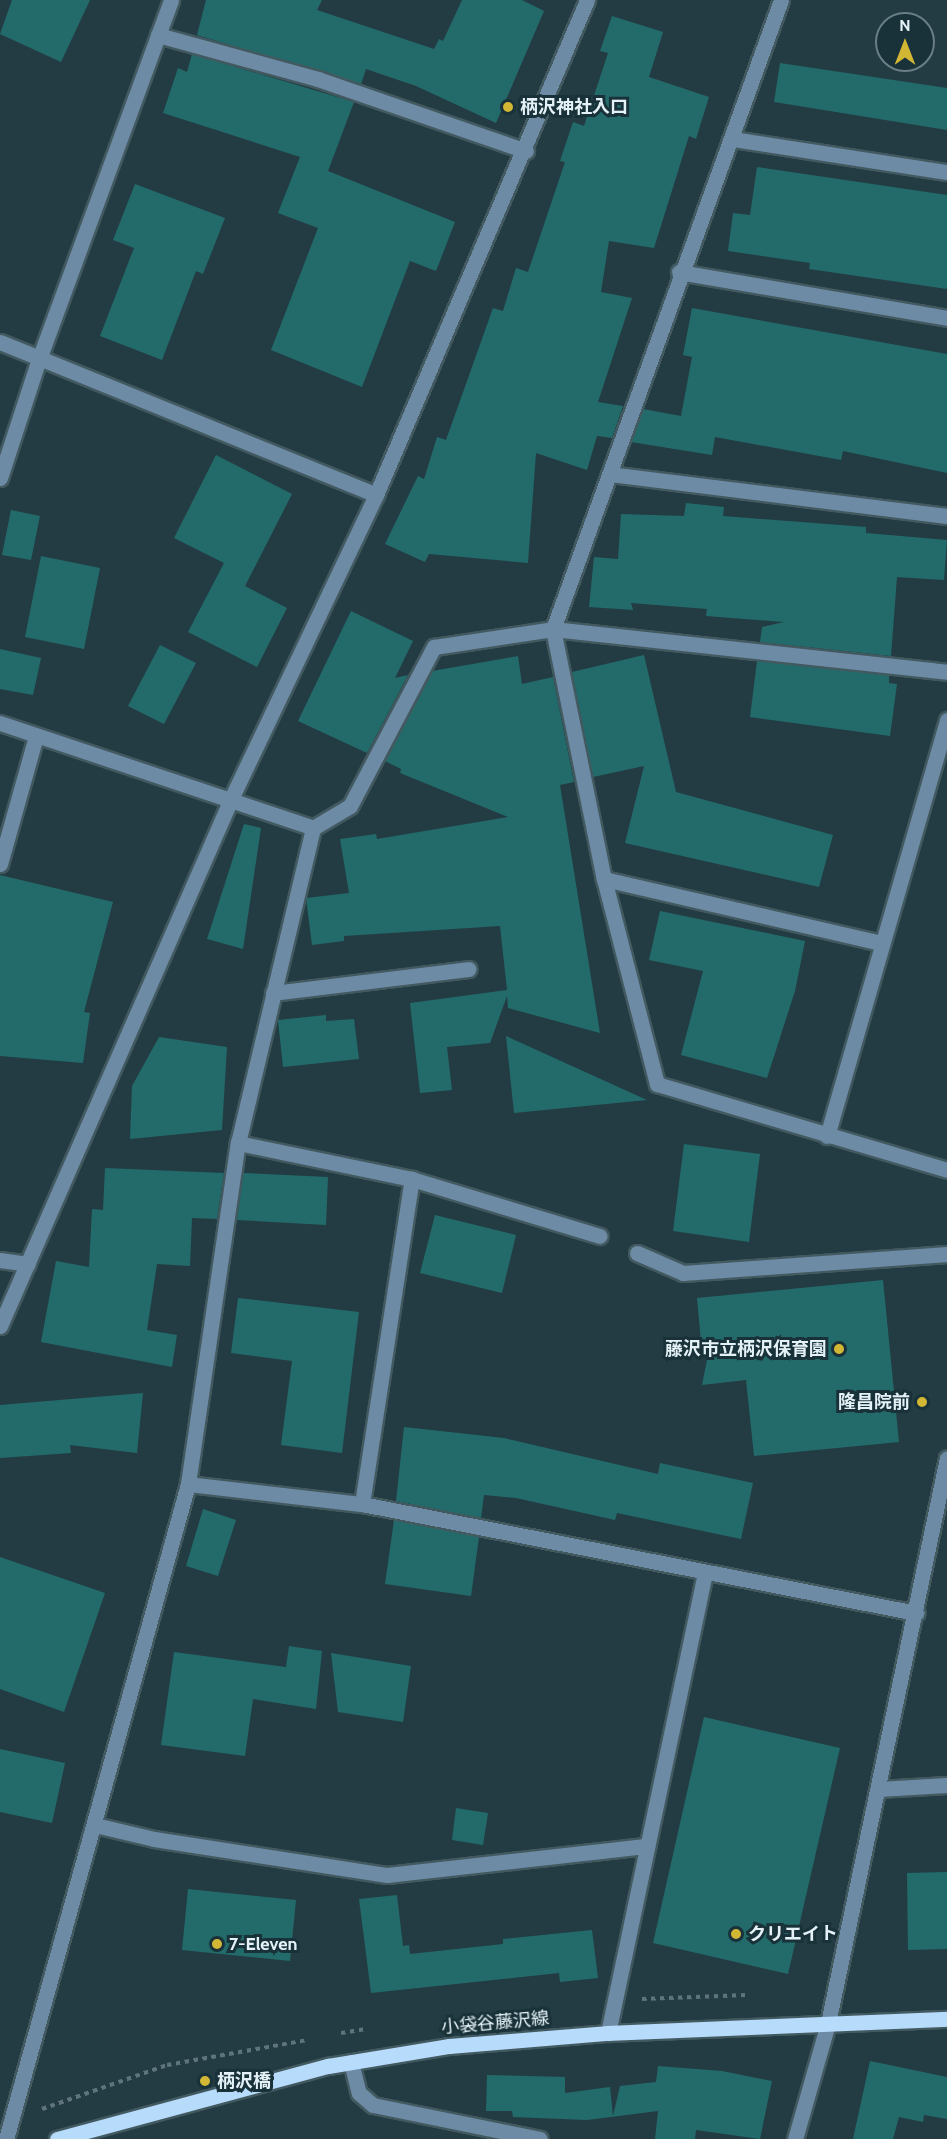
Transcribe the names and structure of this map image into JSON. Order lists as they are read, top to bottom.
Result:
{
  "streets": {
    "main road": ["小袋谷藤沢線"]
  },
  "places": [
    "柄沢神社入口",
    "藤沢市立柄沢保育園",
    "隆昌院前",
    "クリエイト",
    "7-Eleven",
    "柄沢橋"
  ],
  "north": "top"
}
